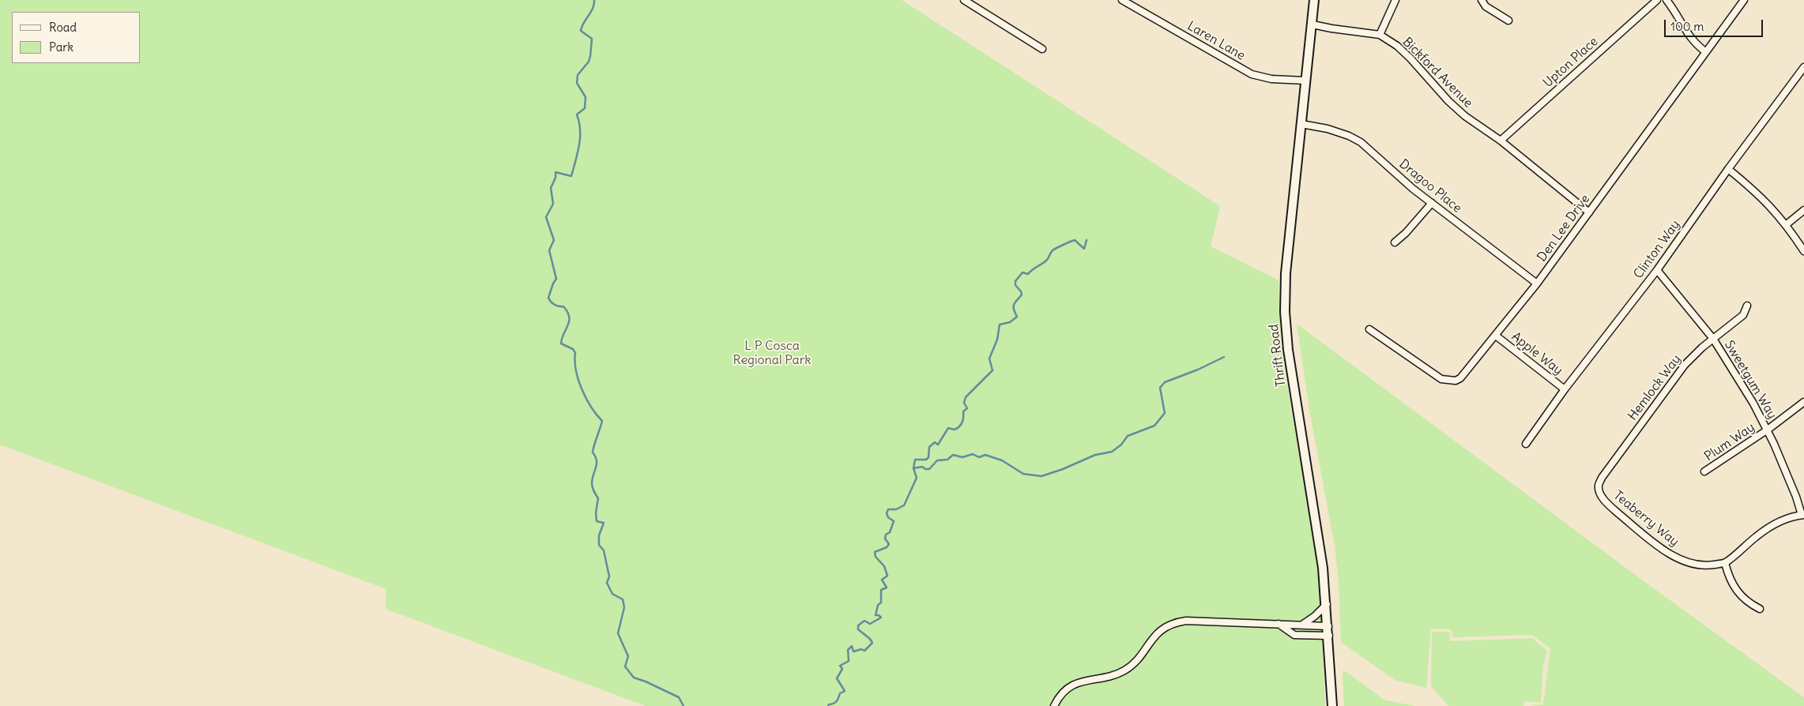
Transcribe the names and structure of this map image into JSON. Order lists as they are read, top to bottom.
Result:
{
  "streets": {
    "street": [
      "Laren Lane",
      "Upton Place",
      "Bickford Avenue",
      "Dragoo Place",
      "Den Lee Drive",
      "Clinton Way",
      "Apple Way",
      "Thrift Road",
      "Sweetgum Way",
      "Hemlock Way",
      "Plum Way",
      "Teaberry Way"
    ]
  },
  "crossings": [
    ["Laren Lane", "Thrift Road"],
    ["Upton Place", "Bickford Avenue"],
    ["Bickford Avenue", "Den Lee Drive"],
    ["Bickford Avenue", "Thrift Road"],
    ["Dragoo Place", "Den Lee Drive"],
    ["Dragoo Place", "Thrift Road"],
    ["Den Lee Drive", "Apple Way"],
    ["Clinton Way", "Apple Way"],
    ["Clinton Way", "Sweetgum Way"],
    ["Sweetgum Way", "Hemlock Way"],
    ["Sweetgum Way", "Plum Way"],
    ["Hemlock Way", "Teaberry Way"]
  ],
  "parks": ["L P Cosca Regional Park"],
  "legend": ["Road", "Park"],
  "scale_bar": "100 m"
}
